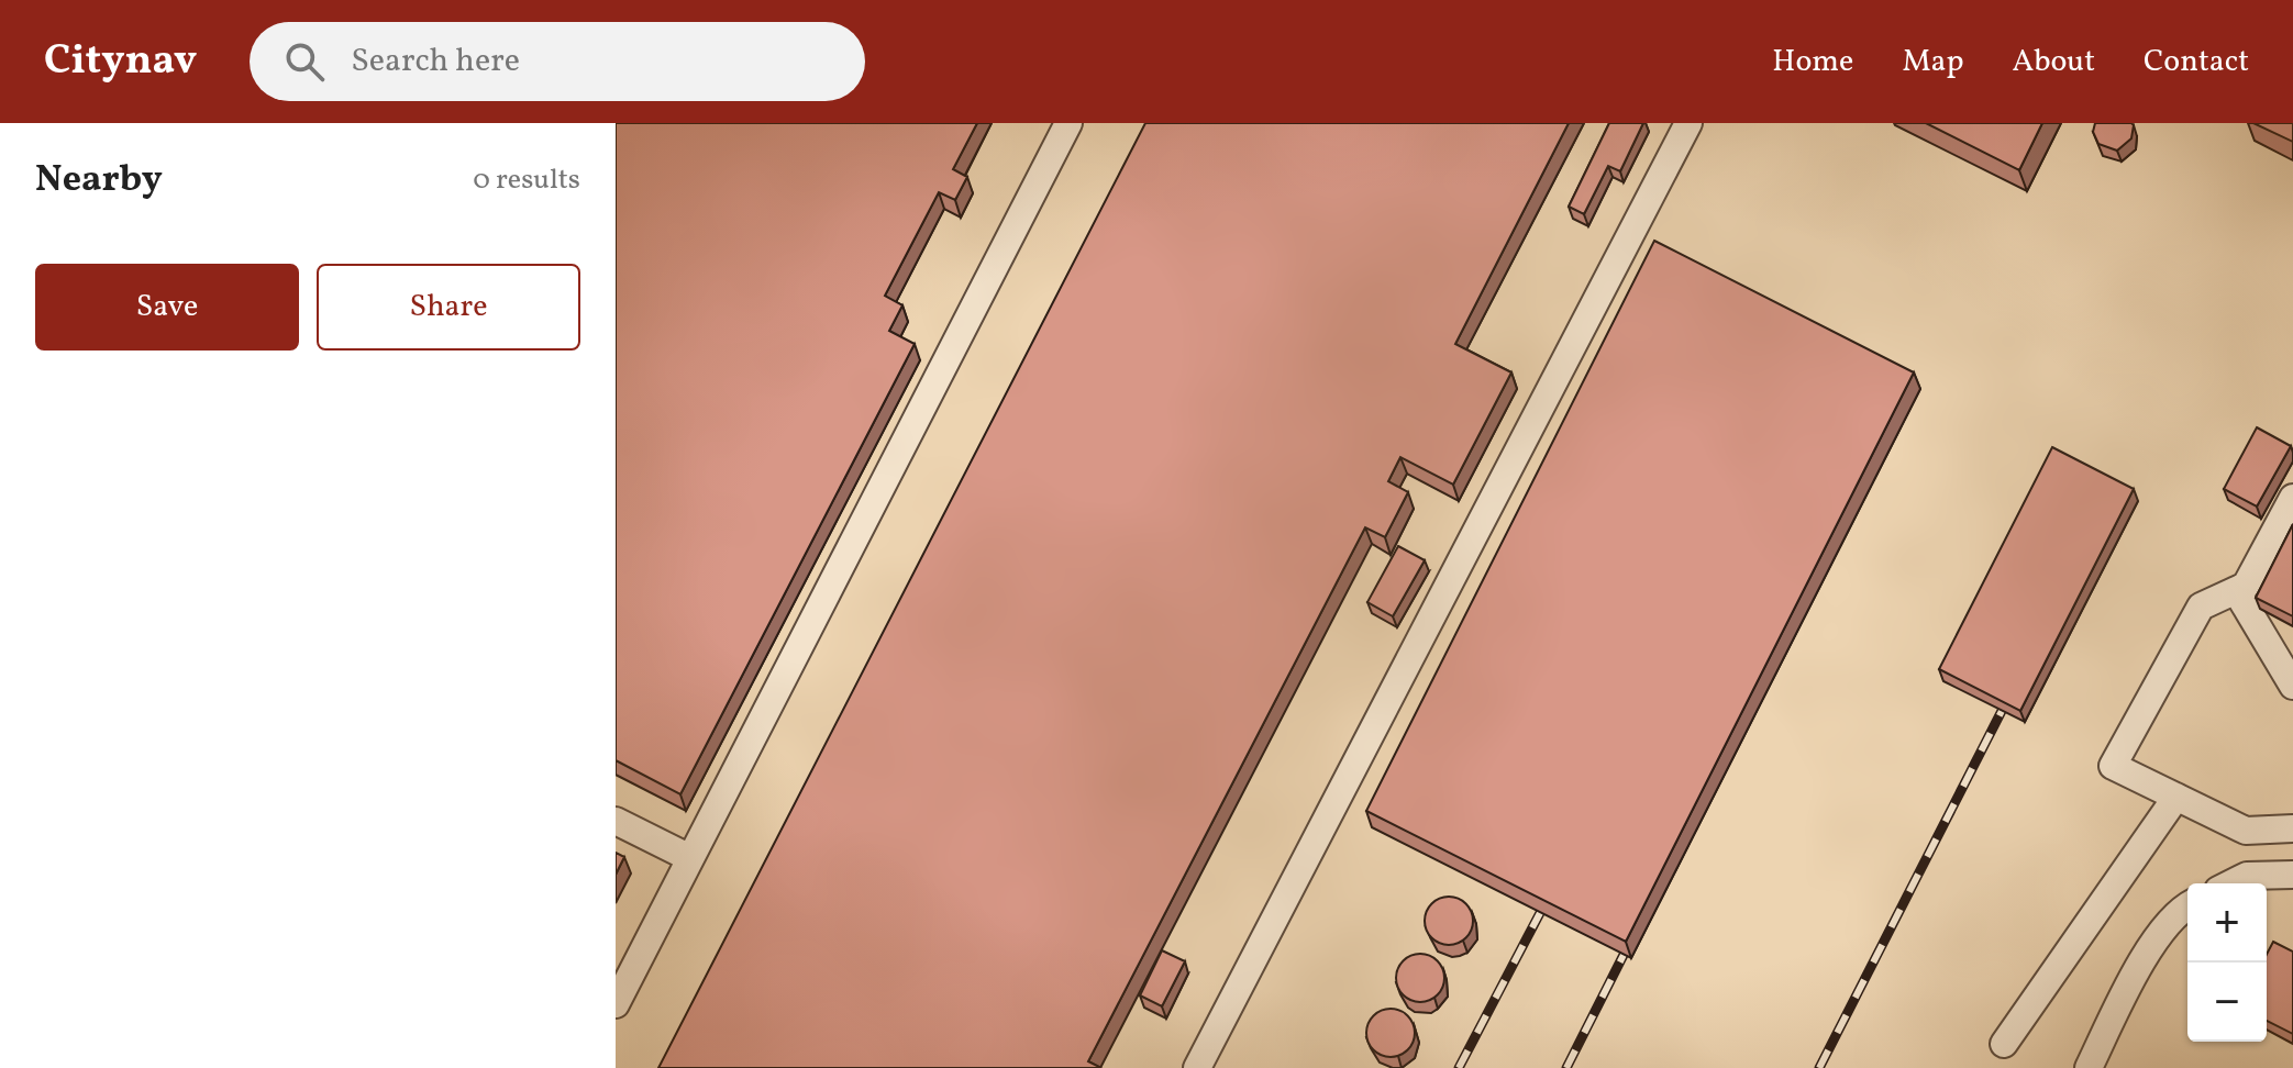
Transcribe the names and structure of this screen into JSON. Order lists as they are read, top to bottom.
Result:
{
  "page": {
    "header": "Citynav",
    "search": "Search here",
    "nav": [
      "Home",
      "Map",
      "About",
      "Contact"
    ],
    "heading": ["Nearby", "0 results"],
    "buttons": ["Save", "Share"],
    "map_buttons": ["+", "−"]
  }
}
